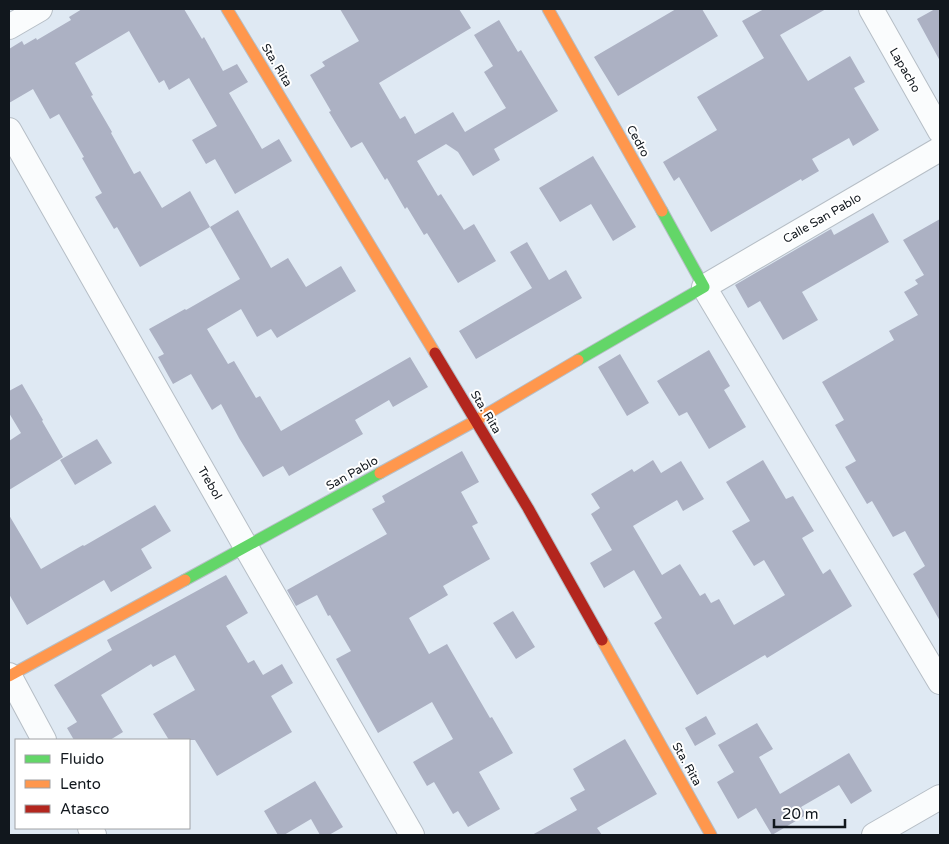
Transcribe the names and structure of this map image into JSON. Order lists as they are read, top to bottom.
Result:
{
  "streets": {
    "street": [
      "Sta. Rita",
      "Lapacho",
      "Cedro",
      "Calle San Pablo",
      "San Pablo",
      "Trebol"
    ]
  },
  "crossings": [
    ["Sta. Rita", "San Pablo"],
    ["Cedro", "Calle San Pablo"],
    ["Cedro", "San Pablo"],
    ["Calle San Pablo", "San Pablo"],
    ["San Pablo", "Trebol"]
  ],
  "legend": ["Fluido", "Lento", "Atasco"],
  "scale_bar": "20 m"
}
